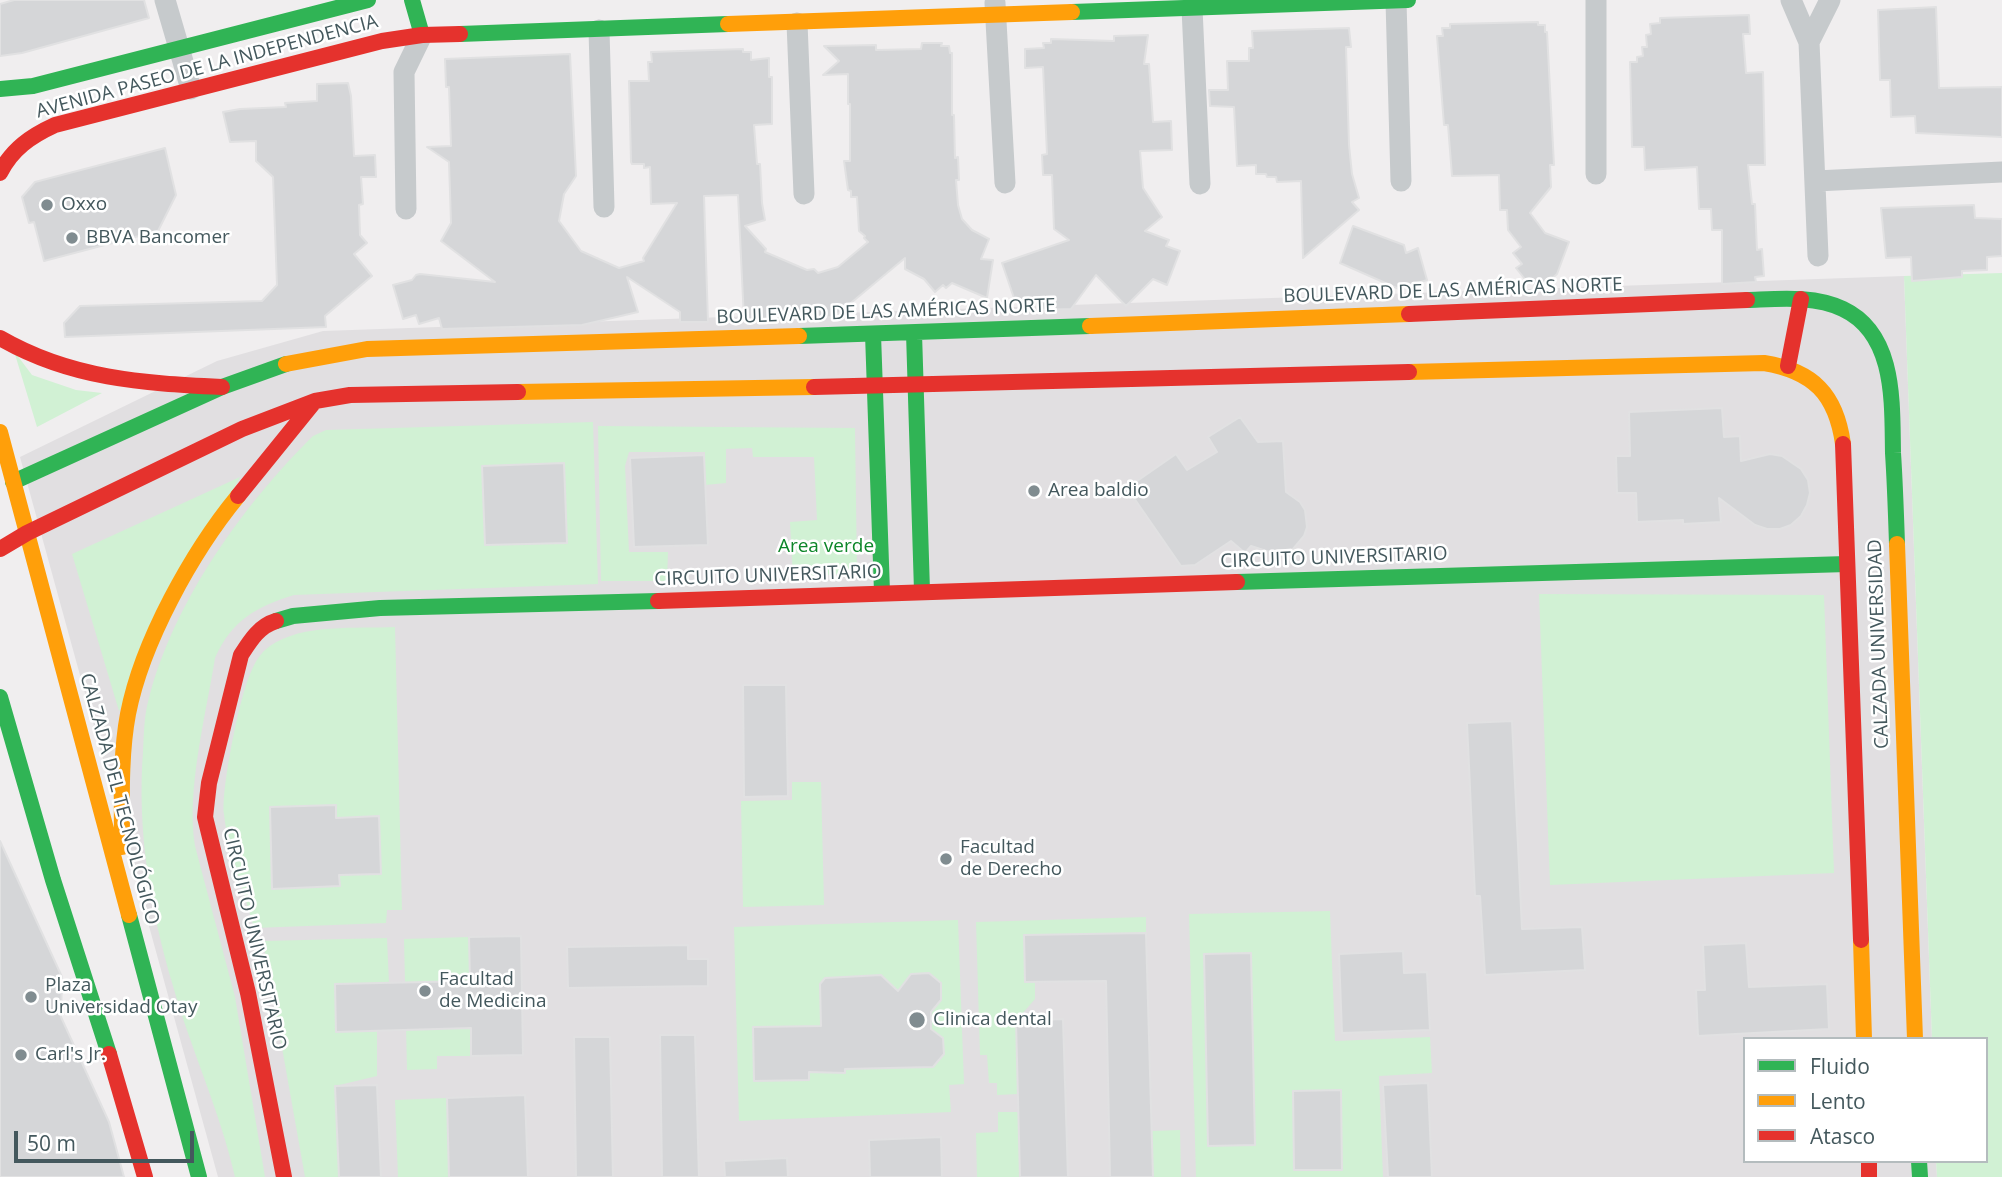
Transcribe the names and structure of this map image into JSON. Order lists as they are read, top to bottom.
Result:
{
  "streets": {
    "main road": [
      "AVENIDA PASEO DE LA INDEPENDENCIA",
      "BOULEVARD DE LAS AMÉRICAS NORTE",
      "CIRCUITO UNIVERSITARIO",
      "CALZADA UNIVERSIDAD",
      "CALZADA DEL TECNOLÓGICO"
    ]
  },
  "crossings": [
    ["BOULEVARD DE LAS AMÉRICAS NORTE", "CALZADA UNIVERSIDAD"],
    ["BOULEVARD DE LAS AMÉRICAS NORTE", "CALZADA DEL TECNOLÓGICO"],
    ["CIRCUITO UNIVERSITARIO", "CALZADA UNIVERSIDAD"]
  ],
  "parks": ["Area verde"],
  "places": [
    "Oxxo",
    "BBVA Bancomer",
    "Area baldio",
    "Facultad de Derecho",
    "Facultad de Medicina",
    "Plaza Universidad Otay",
    "Clinica dental",
    "Carl's Jr."
  ],
  "legend": ["Fluido", "Lento", "Atasco"],
  "scale_bar": "50 m"
}
